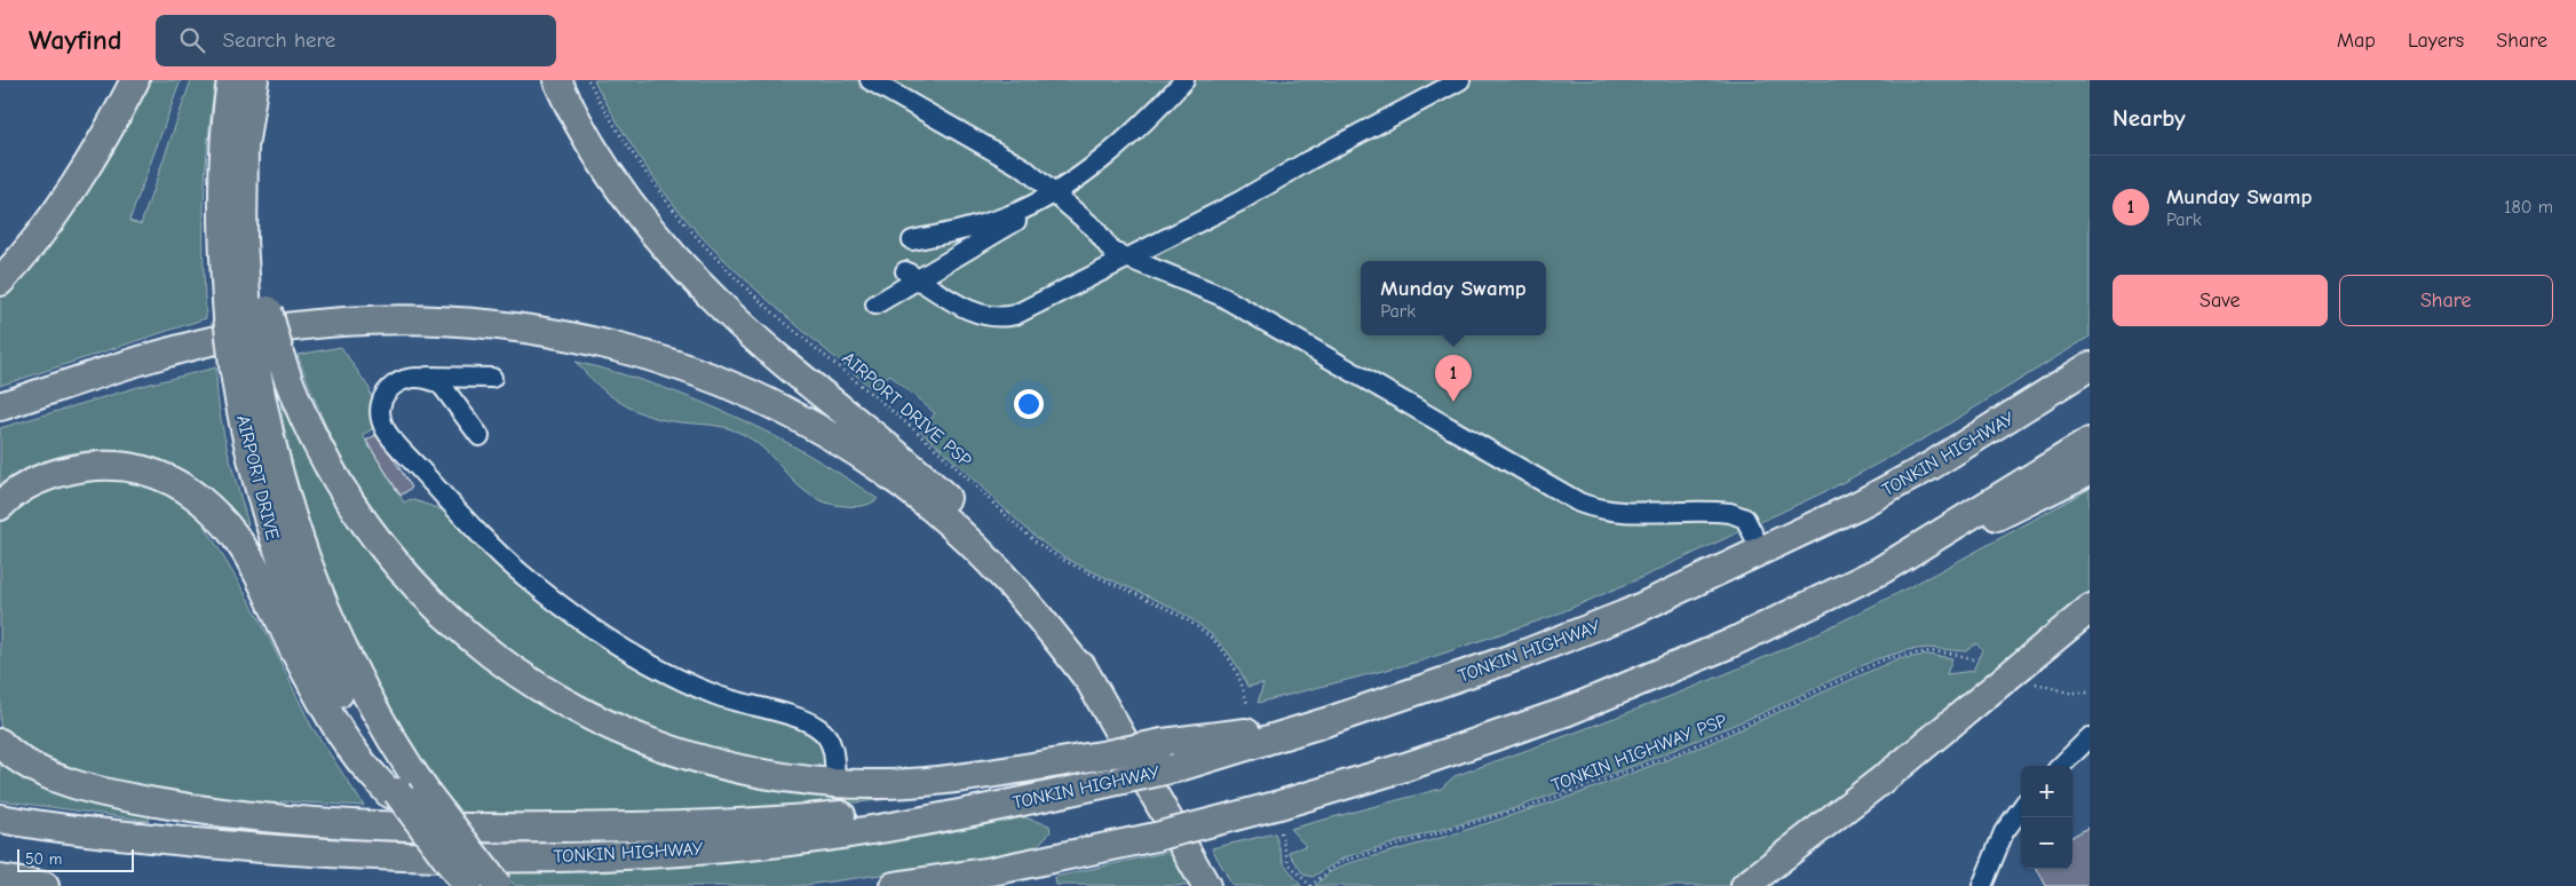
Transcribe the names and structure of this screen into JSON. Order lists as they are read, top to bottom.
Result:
{
  "streets": {
    "highway": ["TONKIN HIGHWAY", "AIRPORT DRIVE"],
    "path": ["AIRPORT DRIVE PSP", "TONKIN HIGHWAY PSP"]
  },
  "scale_bar": "50 m",
  "page": {
    "header": "Wayfind",
    "search": "Search here",
    "nav": ["Map", "Layers", "Share"],
    "heading": "Nearby",
    "list": [
      {
        "mark": "1",
        "name": "Munday Swamp",
        "note": "Park",
        "value": "180 m"
      }
    ],
    "buttons": ["Save", "Share"],
    "popup": ["Munday Swamp", "Park"],
    "pins": "1",
    "map_buttons": ["+", "−"],
    "scale": "50 m"
  }
}
